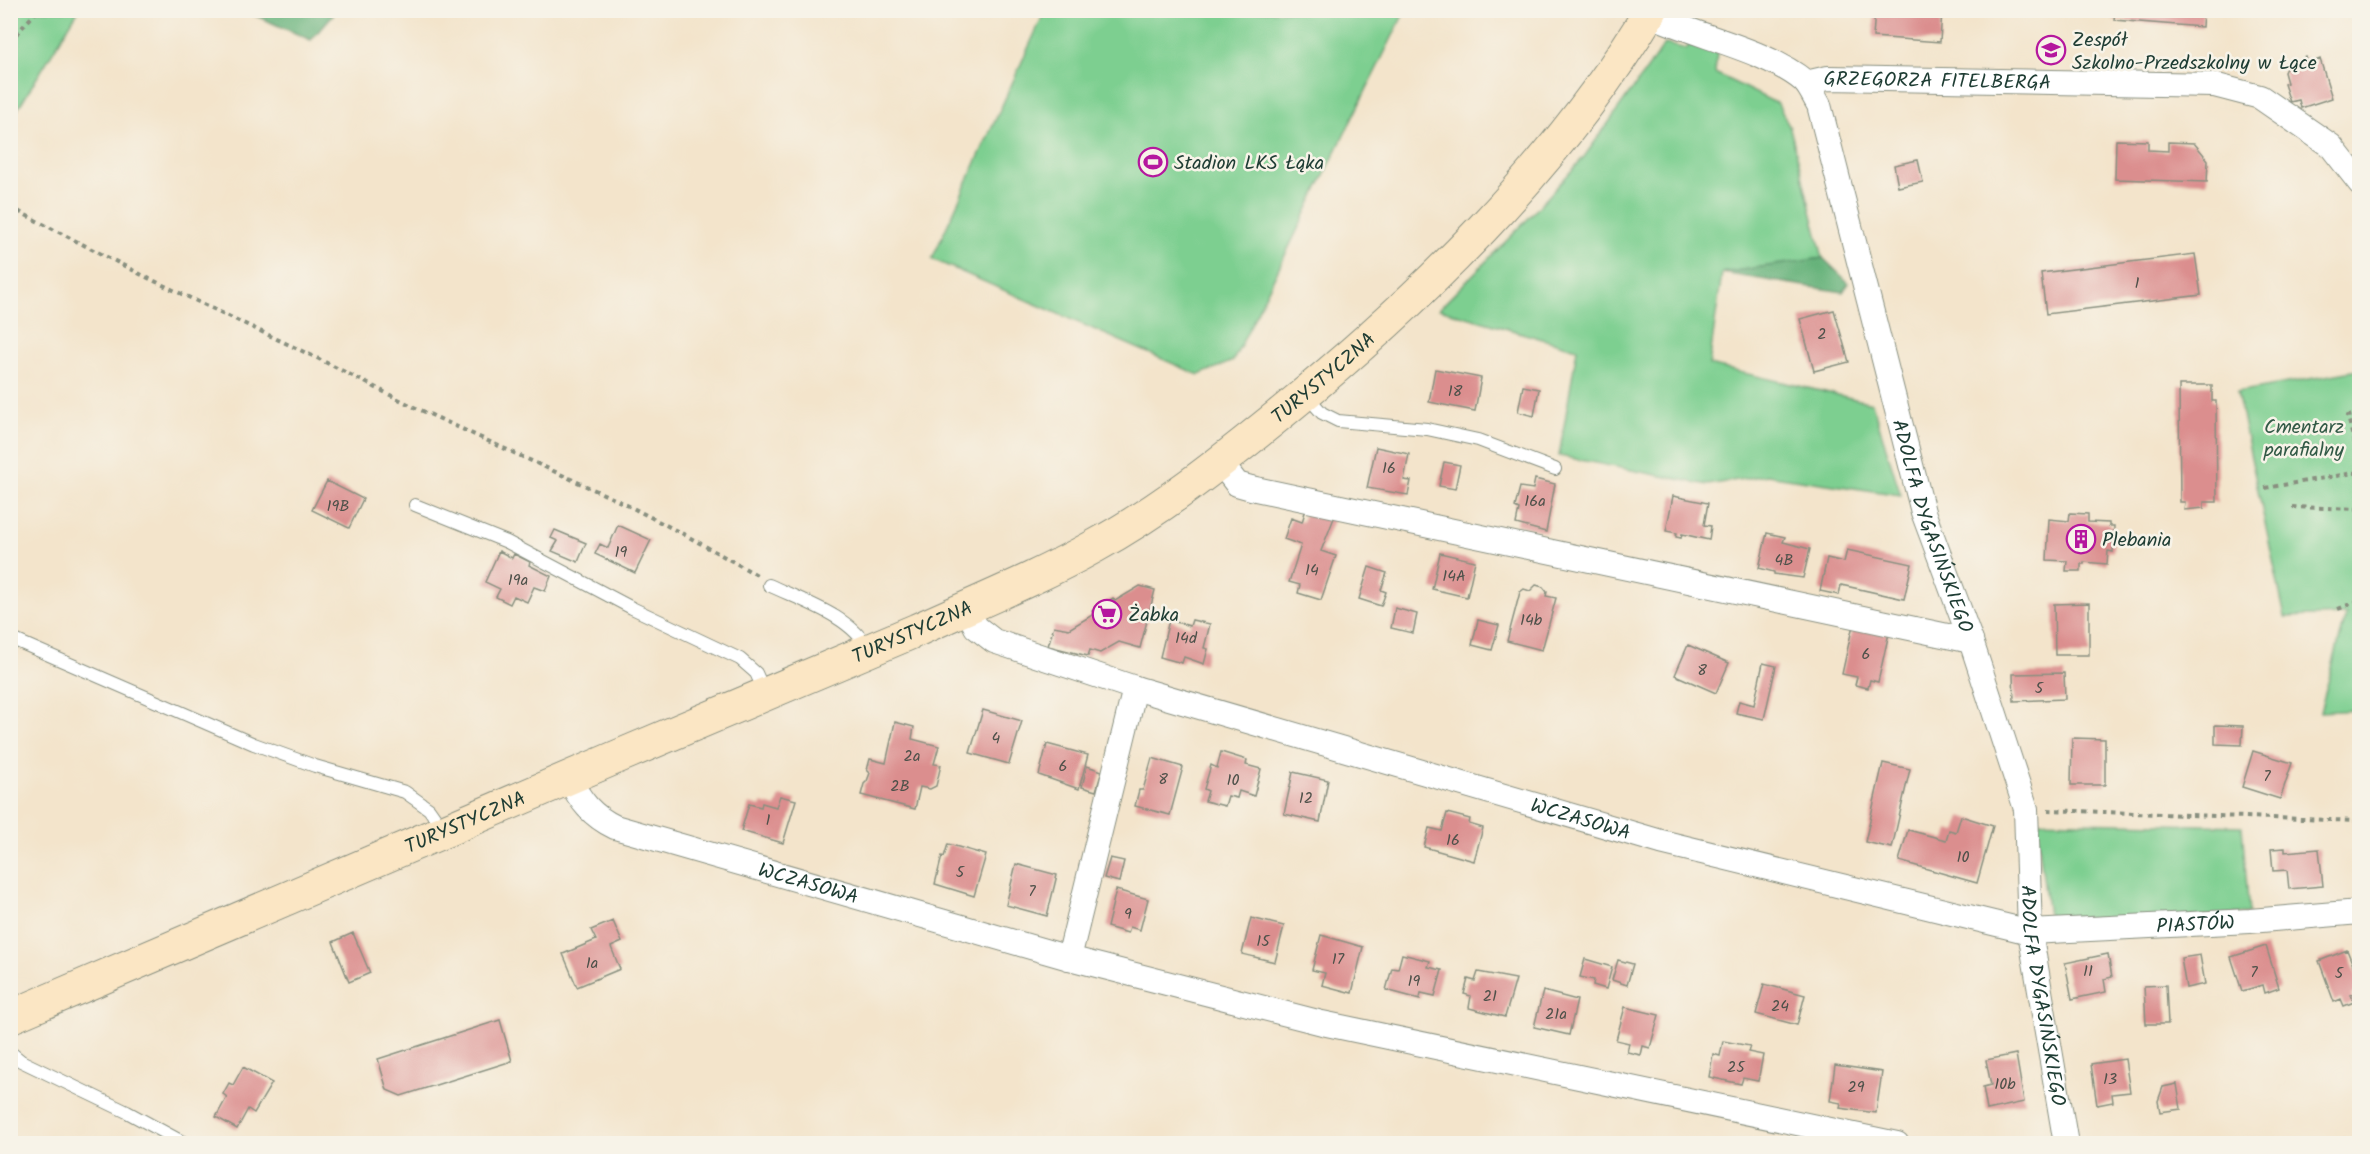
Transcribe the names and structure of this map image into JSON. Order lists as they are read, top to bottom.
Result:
{
  "streets": {
    "main road": ["TURYSTYCZNA"],
    "street": [
      "GRZEGORZA FITELBERGA",
      "ADOLFA DYGASIŃSKIEGO",
      "WCZASOWA",
      "PIASTÓW"
    ]
  },
  "crossings": [
    ["GRZEGORZA FITELBERGA", "ADOLFA DYGASIŃSKIEGO"],
    ["TURYSTYCZNA", "ADOLFA DYGASIŃSKIEGO"],
    ["TURYSTYCZNA", "WCZASOWA"],
    ["ADOLFA DYGASIŃSKIEGO", "WCZASOWA"],
    ["ADOLFA DYGASIŃSKIEGO", "PIASTÓW"],
    ["WCZASOWA", "PIASTÓW"]
  ],
  "parks": ["Cmentarz parafialny"],
  "places": {
    "school or university": ["Zespół Szkolno-Przedszkolny w Łące"],
    "sports": ["Stadion LKS Łąka"],
    "building": ["Plebania"],
    "supermarket": ["Żabka"]
  },
  "house_numbers": [
    "1",
    "2",
    "18",
    "16",
    "16a",
    "19B",
    "19",
    "4B",
    "14",
    "14A",
    "19a",
    "14b",
    "14d",
    "6",
    "8",
    "5",
    "4",
    "2a",
    "6",
    "7",
    "8",
    "10",
    "2B",
    "12",
    "1",
    "16",
    "10",
    "5",
    "7",
    "9",
    "15",
    "17",
    "1a",
    "11",
    "7",
    "5",
    "19",
    "21",
    "24",
    "21a",
    "25",
    "13",
    "10b",
    "29"
  ]
}
